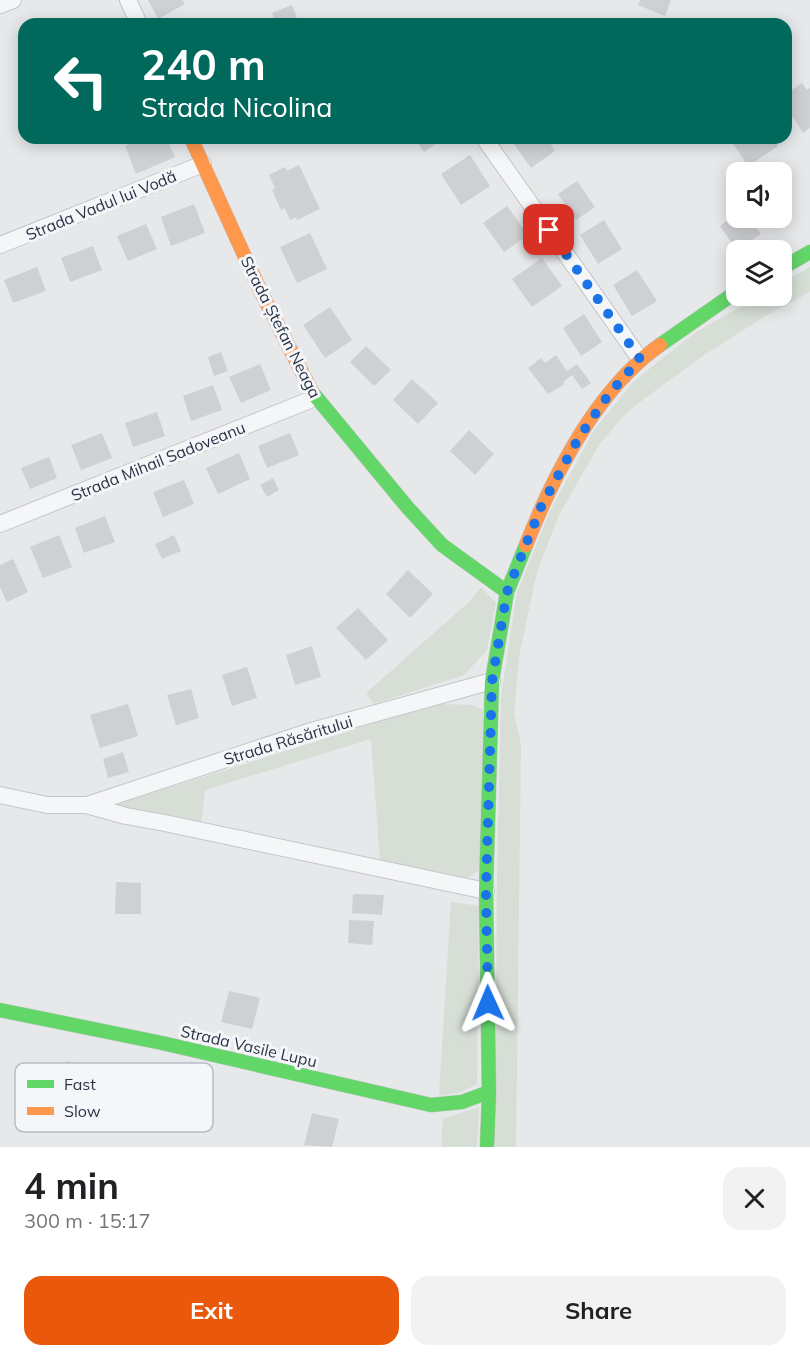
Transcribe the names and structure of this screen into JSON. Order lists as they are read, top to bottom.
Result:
{
  "streets": {
    "street": [
      "Strada Vadul lui Vodă",
      "Strada Ștefan Neaga",
      "Strada Mihail Sadoveanu",
      "Strada Răsăritului",
      "Strada Vasile Lupu"
    ]
  },
  "crossings": [
    ["Strada Vadul lui Vodă", "Strada Ștefan Neaga"],
    ["Strada Ștefan Neaga", "Strada Mihail Sadoveanu"]
  ],
  "legend": ["Fast", "Slow"],
  "page": {
    "turn": ["240 m", "Strada Nicolina"],
    "heading": ["4 min", "300 m · 15:17"],
    "buttons": ["Exit", "Share"]
  }
}
